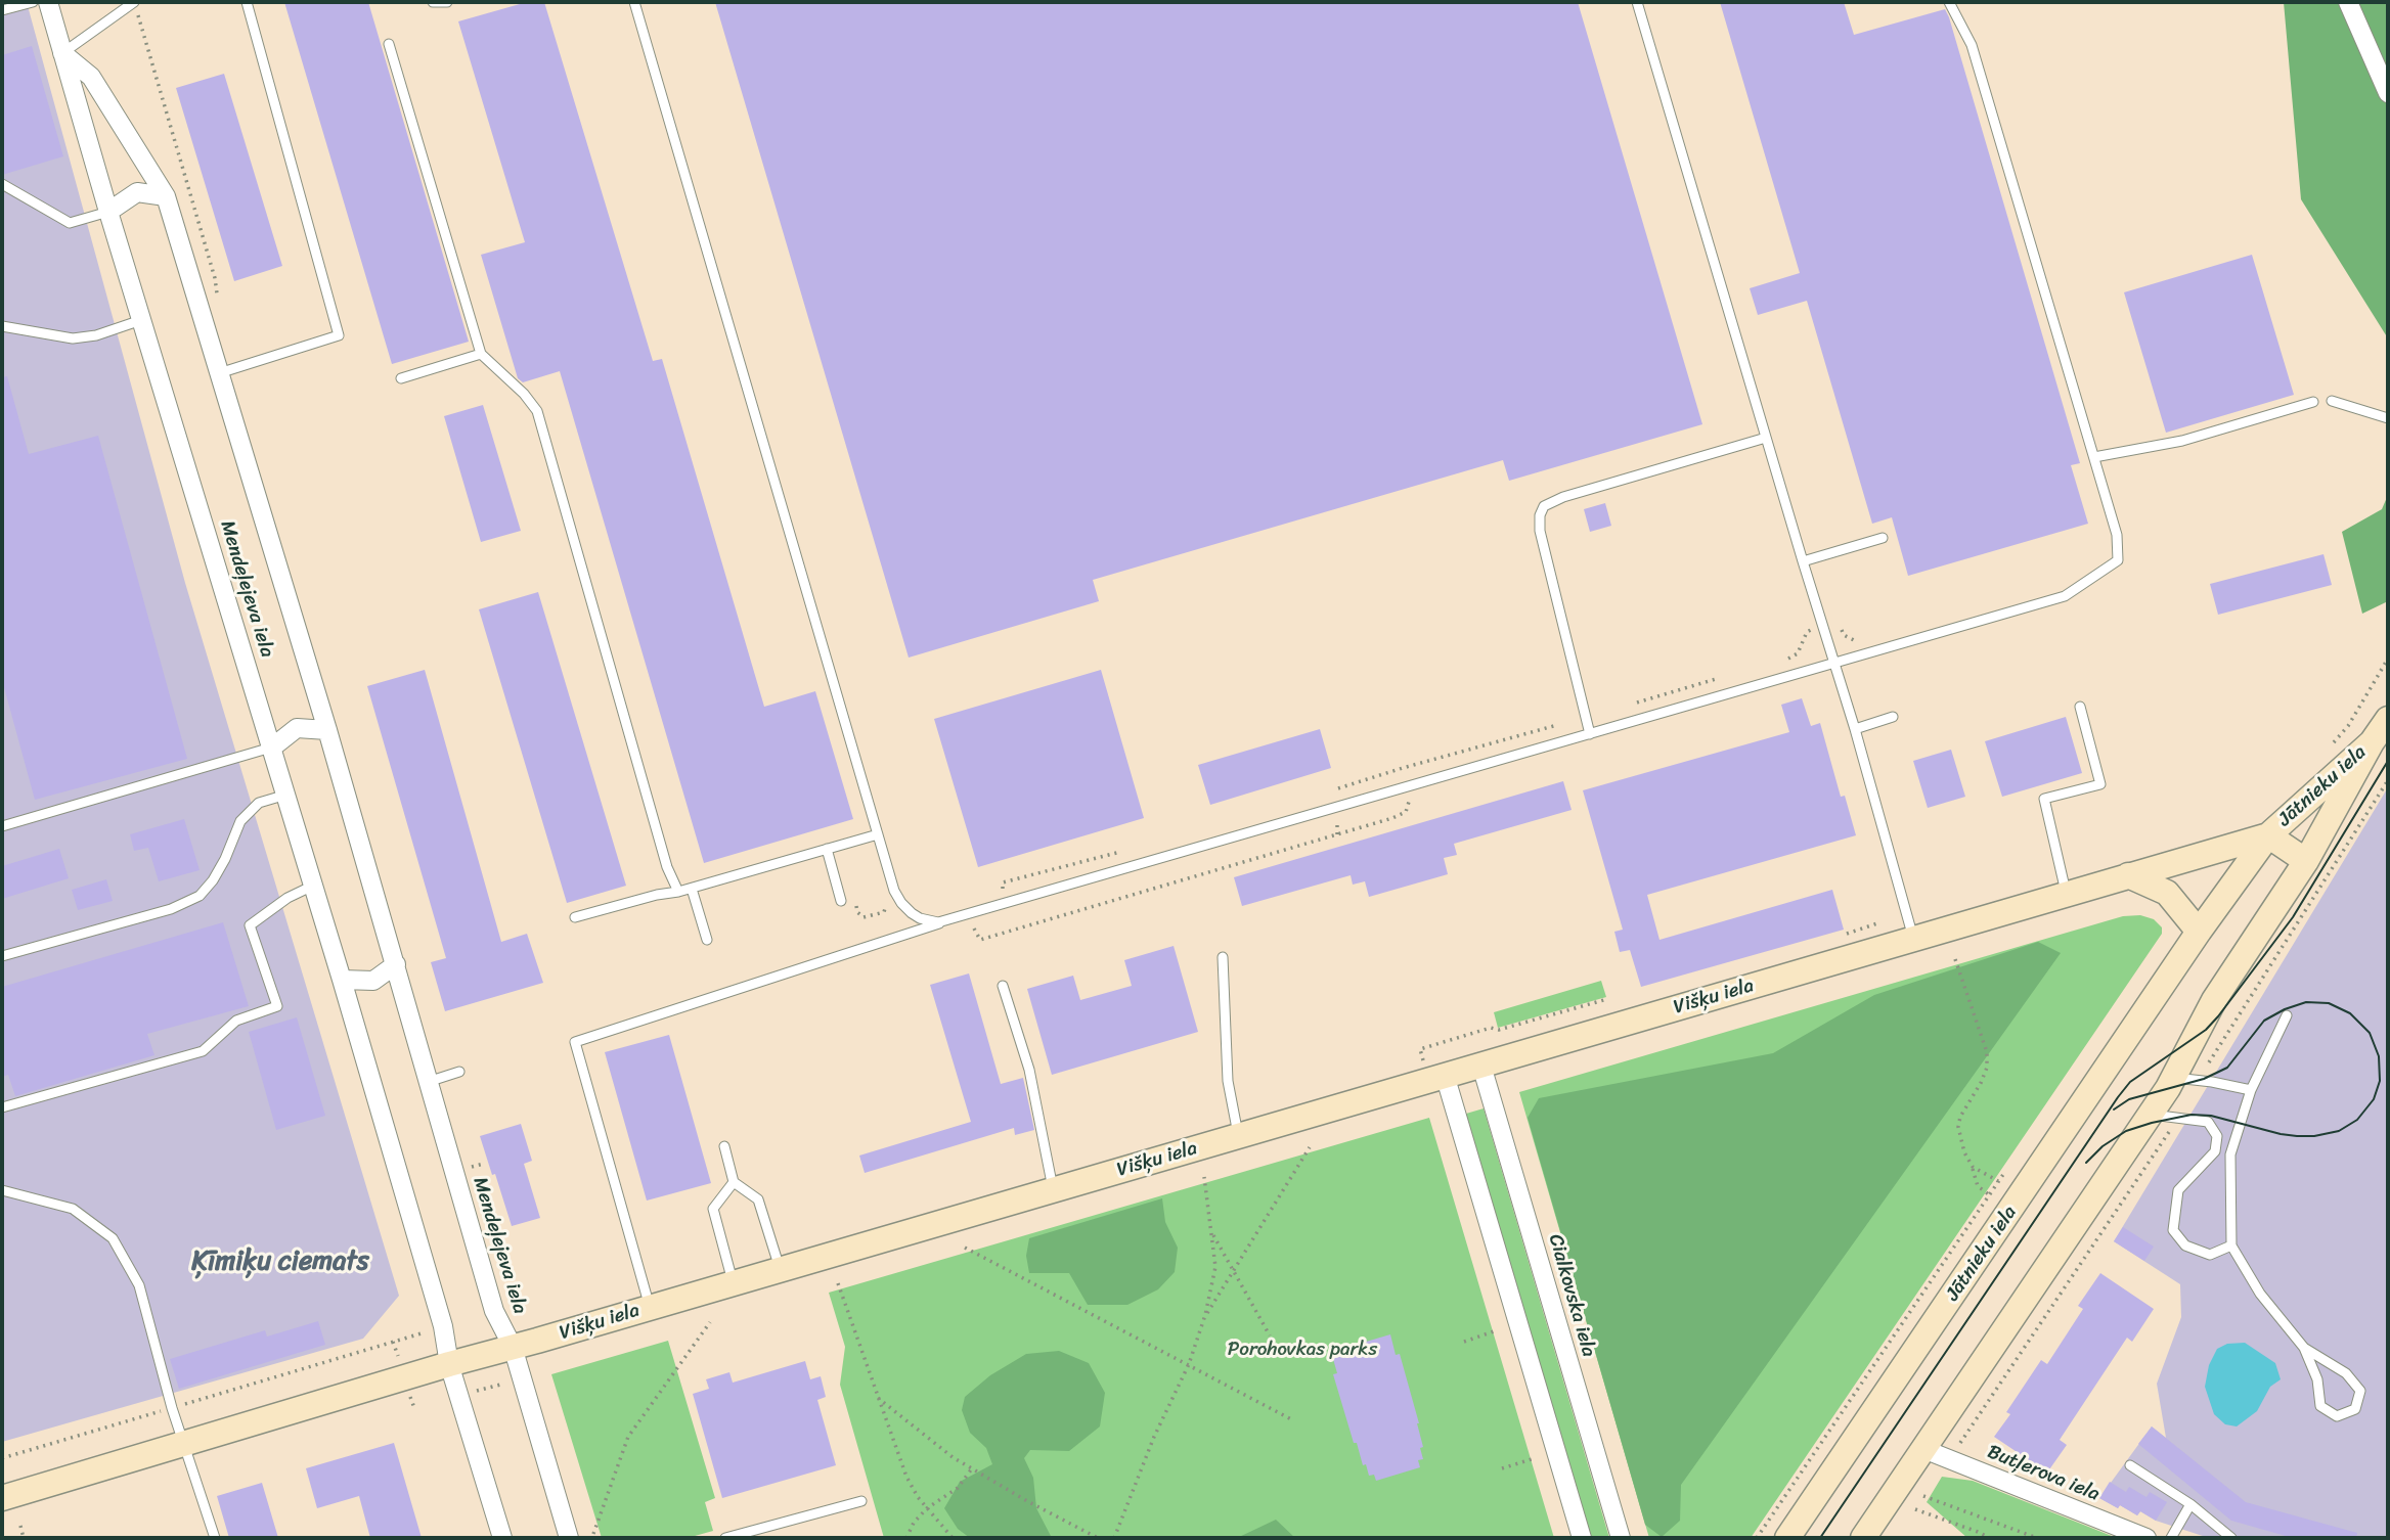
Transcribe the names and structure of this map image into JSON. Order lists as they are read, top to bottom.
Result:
{
  "streets": {
    "street": [
      "Mendeļejeva iela",
      "Jātnieku iela",
      "Višķu iela",
      "Cialkovska iela",
      "Butļerova iela"
    ]
  },
  "crossings": [
    ["Mendeļejeva iela", "Višķu iela"],
    ["Jātnieku iela", "Višķu iela"],
    ["Jātnieku iela", "Butļerova iela"],
    ["Višķu iela", "Cialkovska iela"]
  ],
  "districts": ["Ķīmiķu ciemats"],
  "parks": ["Porohovkas parks"]
}
